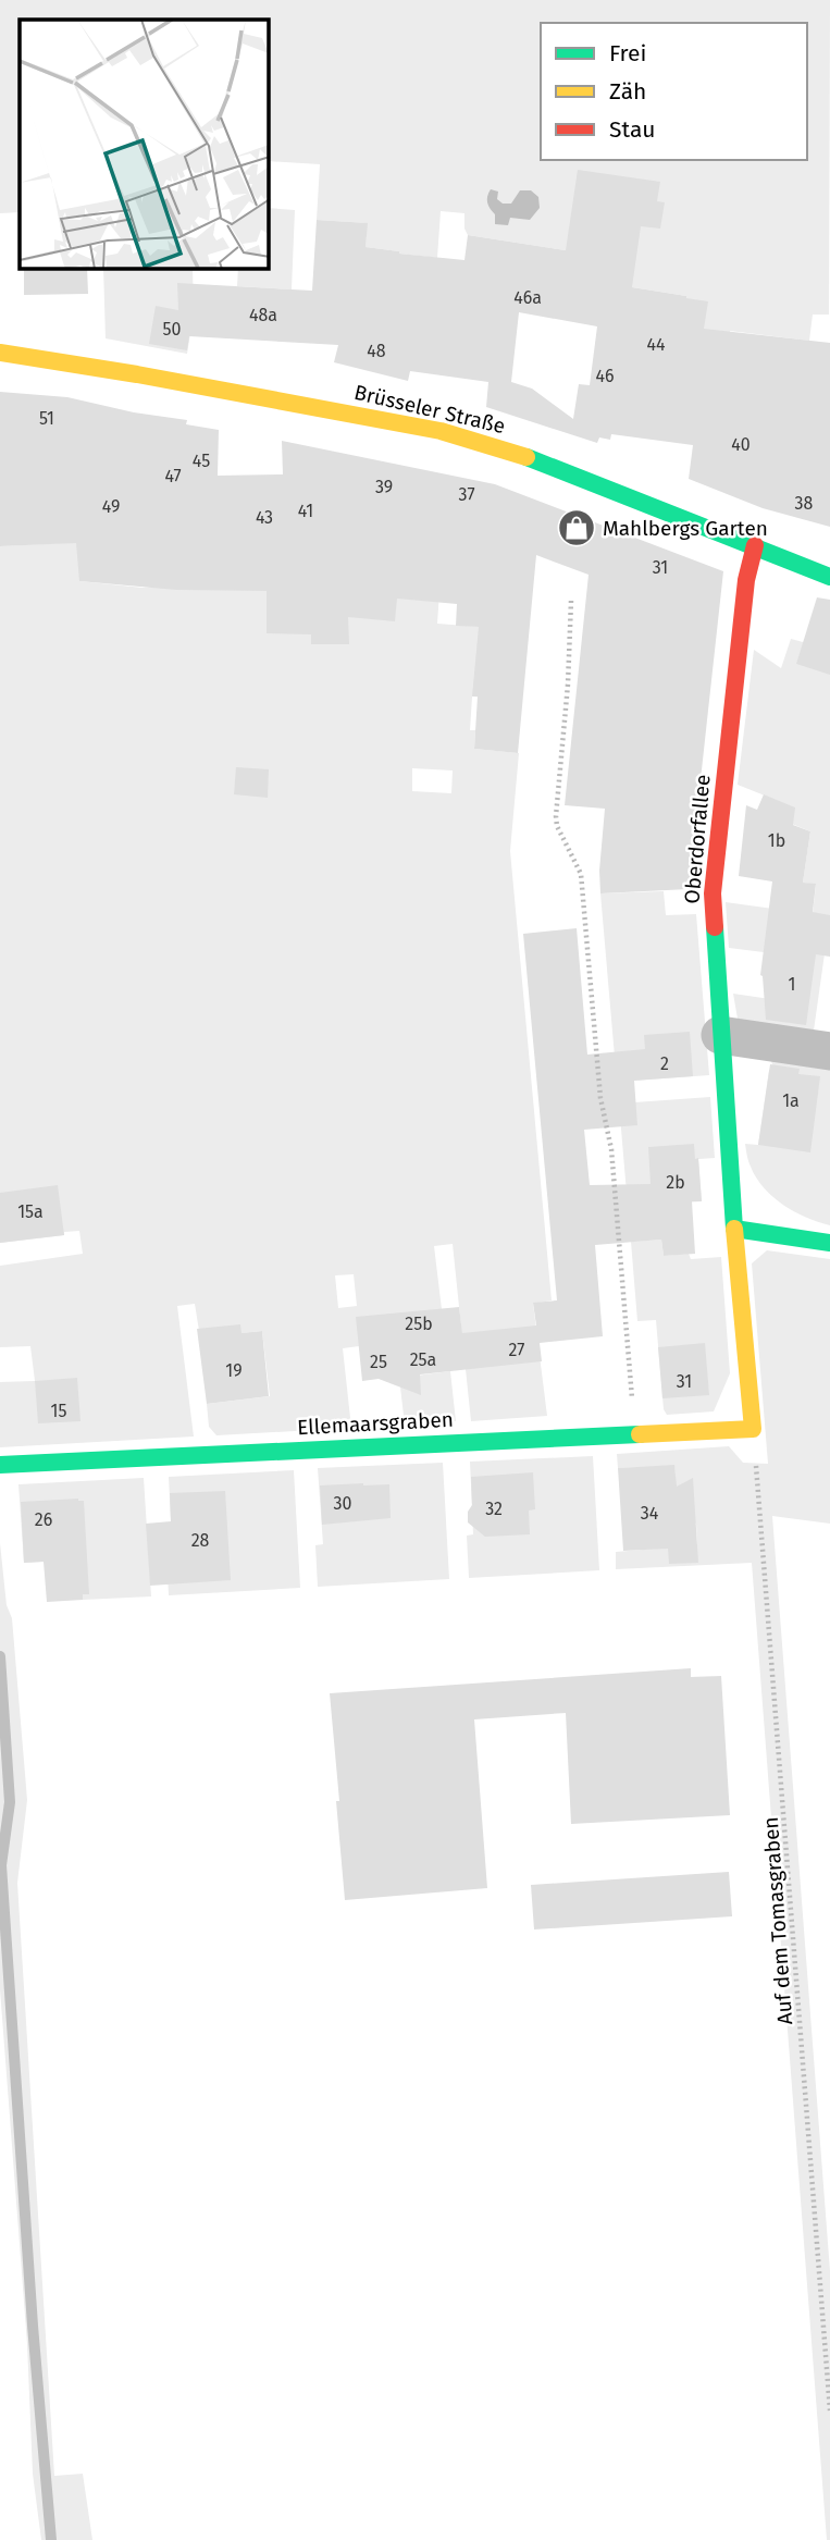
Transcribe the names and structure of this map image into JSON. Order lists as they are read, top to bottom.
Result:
{
  "streets": {
    "street": ["Brüsseler Straße", "Oberdorfallee", "Ellemaarsgraben"],
    "path": ["Auf dem Tomasgraben"]
  },
  "crossings": [
    ["Brüsseler Straße", "Oberdorfallee"],
    ["Oberdorfallee", "Ellemaarsgraben"],
    ["Oberdorfallee", "Auf dem Tomasgraben"],
    ["Ellemaarsgraben", "Auf dem Tomasgraben"]
  ],
  "places": {
    "shop": ["Mahlbergs Garten"]
  },
  "house_numbers": [
    "46a",
    "48a",
    "50",
    "44",
    "48",
    "46",
    "51",
    "40",
    "45",
    "47",
    "39",
    "37",
    "38",
    "49",
    "41",
    "43",
    "31",
    "1b",
    "1",
    "2",
    "1a",
    "2b",
    "15a",
    "25b",
    "27",
    "25a",
    "25",
    "19",
    "31",
    "15",
    "30",
    "32",
    "34",
    "26",
    "28"
  ],
  "legend": ["Frei", "Zäh", "Stau"]
}
